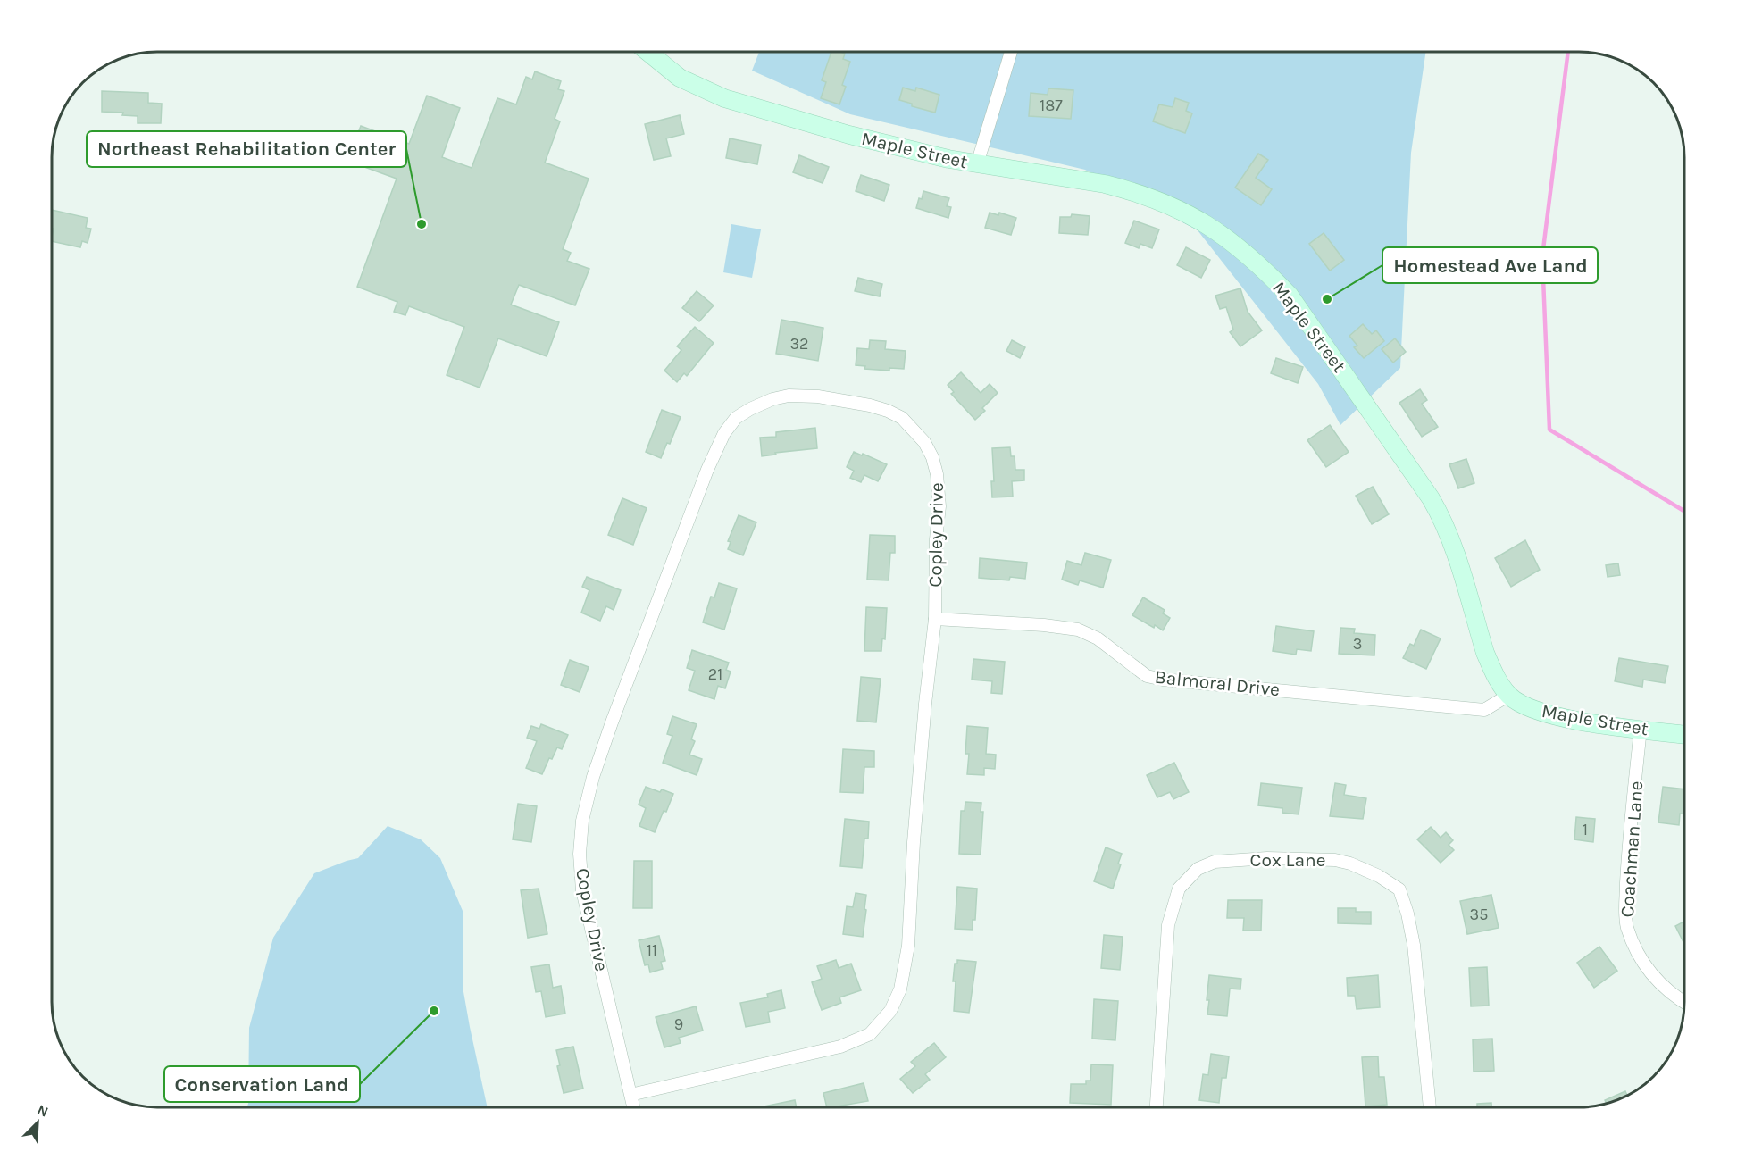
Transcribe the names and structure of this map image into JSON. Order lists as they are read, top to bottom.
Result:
{
  "streets": {
    "street": [
      "Maple Street",
      "Copley Drive",
      "Balmoral Drive",
      "Coachman Lane",
      "Cox Lane"
    ]
  },
  "crossings": [
    ["Maple Street", "Balmoral Drive"],
    ["Maple Street", "Coachman Lane"],
    ["Copley Drive", "Balmoral Drive"]
  ],
  "places": ["Northeast Rehabilitation Center", "Homestead Ave Land", "Conservation Land"],
  "house_numbers": [
    "187",
    "32",
    "3",
    "21",
    "1",
    "35",
    "11",
    "9"
  ],
  "north": "top right"
}
